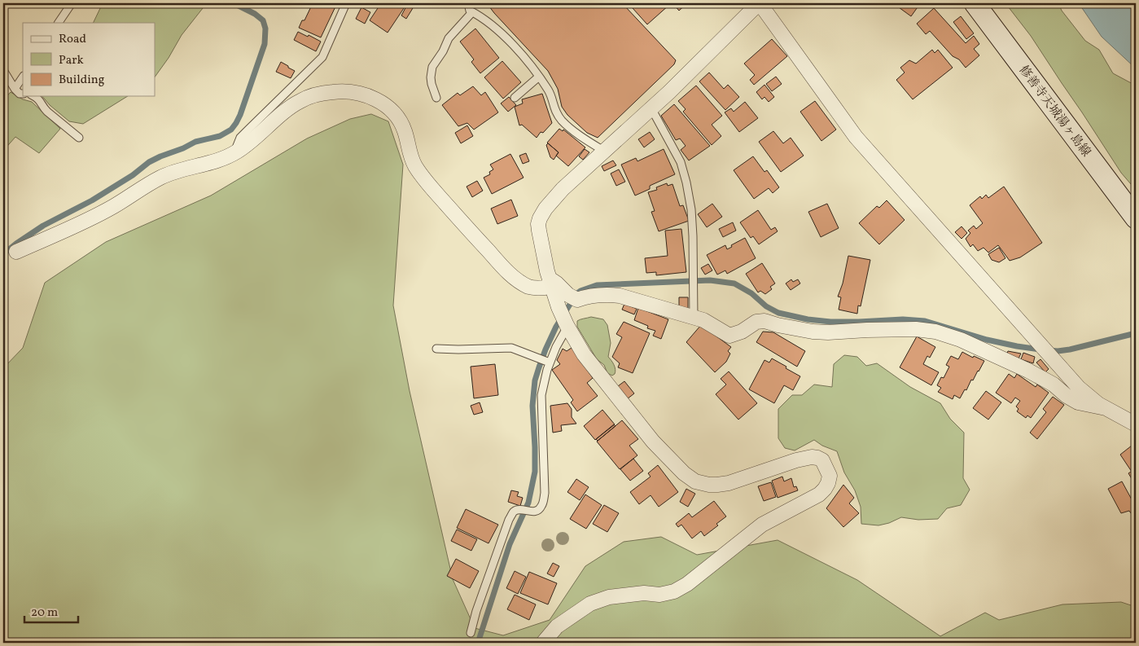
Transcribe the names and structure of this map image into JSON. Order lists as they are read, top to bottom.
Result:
{
  "streets": {
    "main road": ["修善寺天城湯ヶ島線"]
  },
  "legend": ["Road", "Park", "Building"],
  "scale_bar": "20 m"
}
